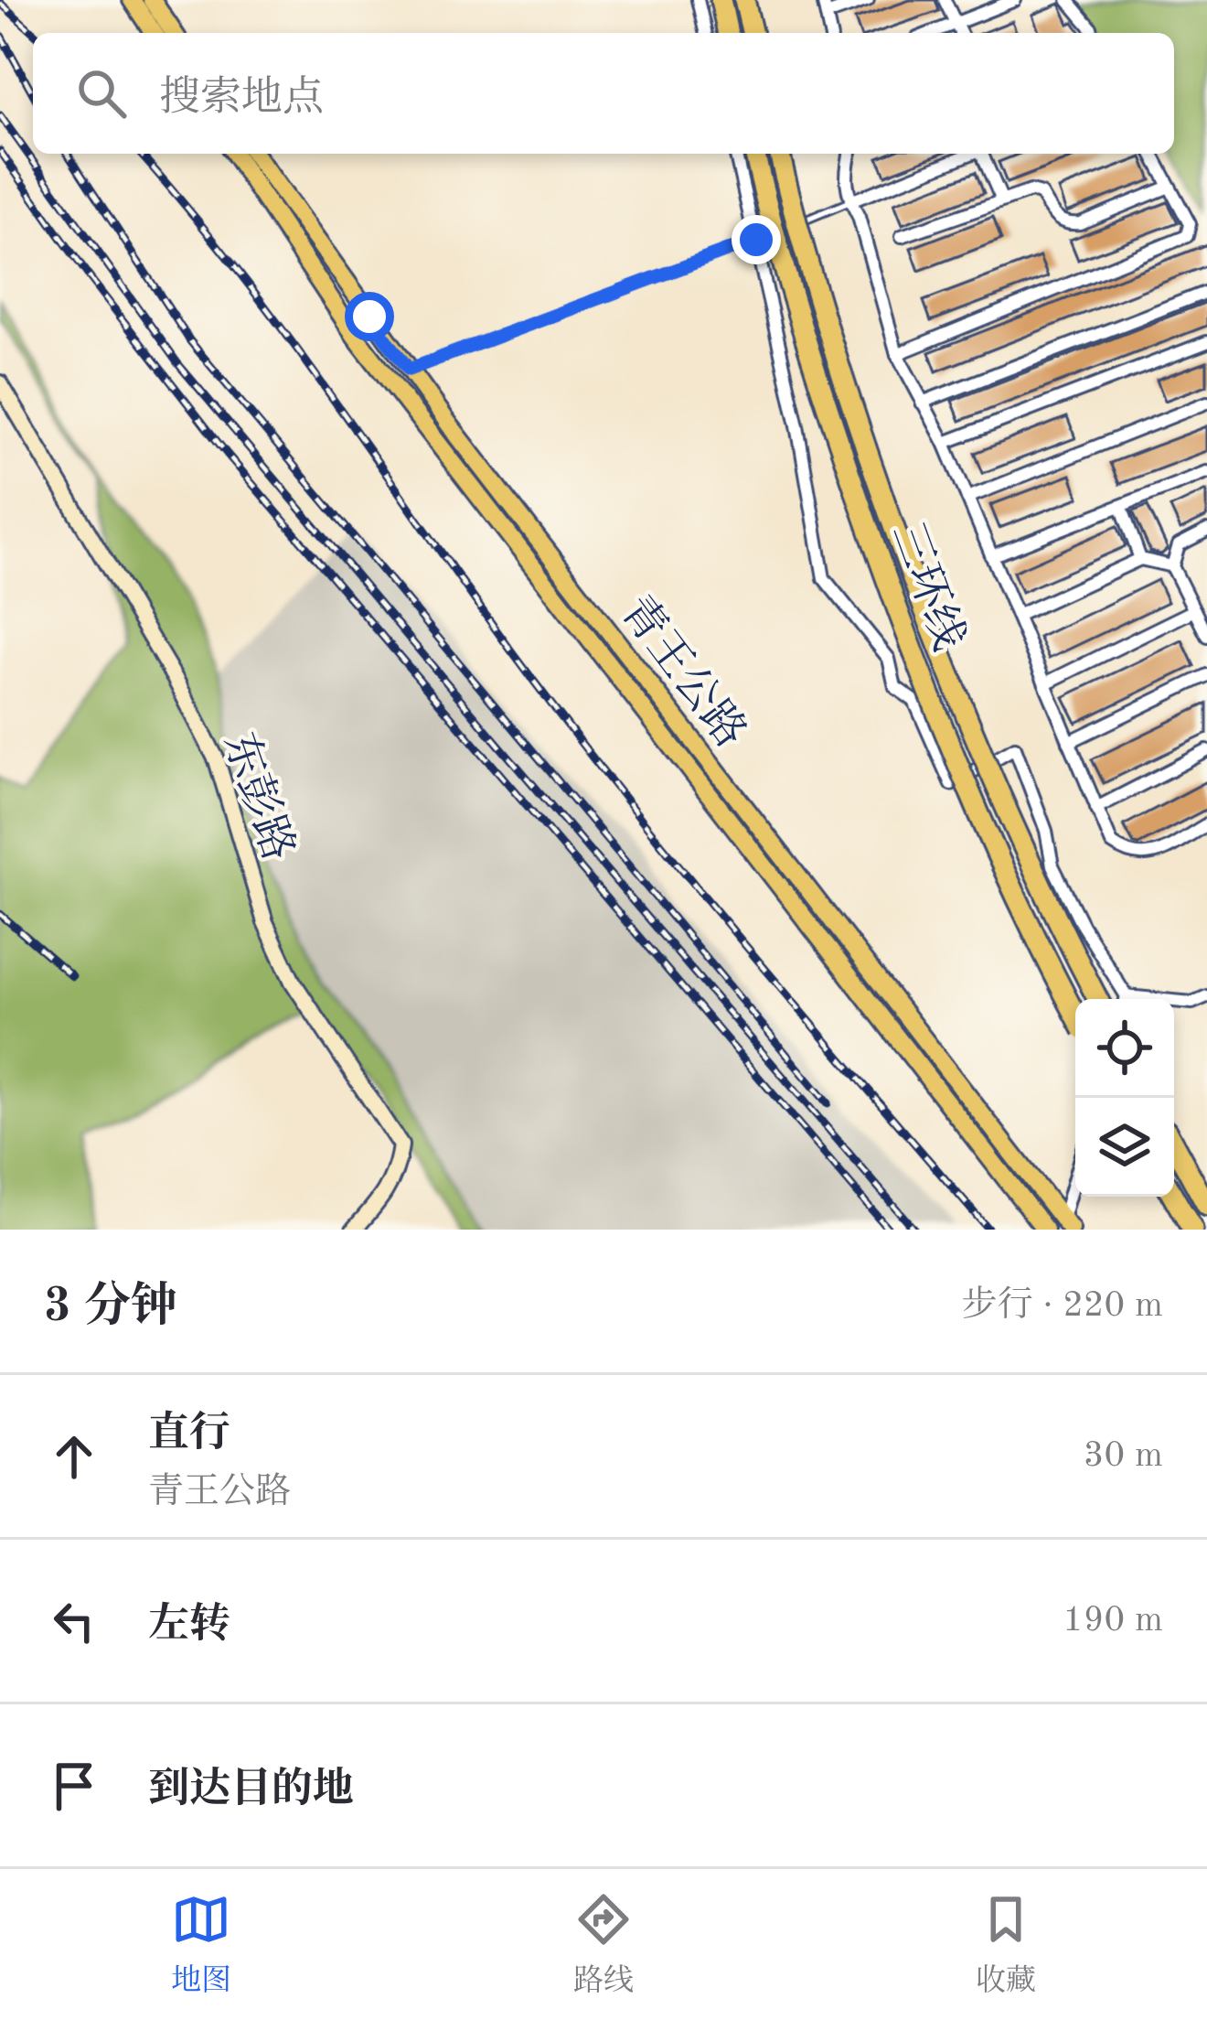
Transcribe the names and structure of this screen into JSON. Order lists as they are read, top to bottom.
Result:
{
  "streets": {
    "highway": ["三环线"],
    "main road": ["青王公路"],
    "street": ["东彭路"]
  },
  "page": {
    "search": "搜索地点",
    "heading": ["3 分钟", "步行 · 220 m"],
    "list": [
      ["直行", "青王公路", "30 m"],
      ["左转", "190 m"],
      "到达目的地"
    ],
    "nav": ["地图", "路线", "收藏"]
  }
}
